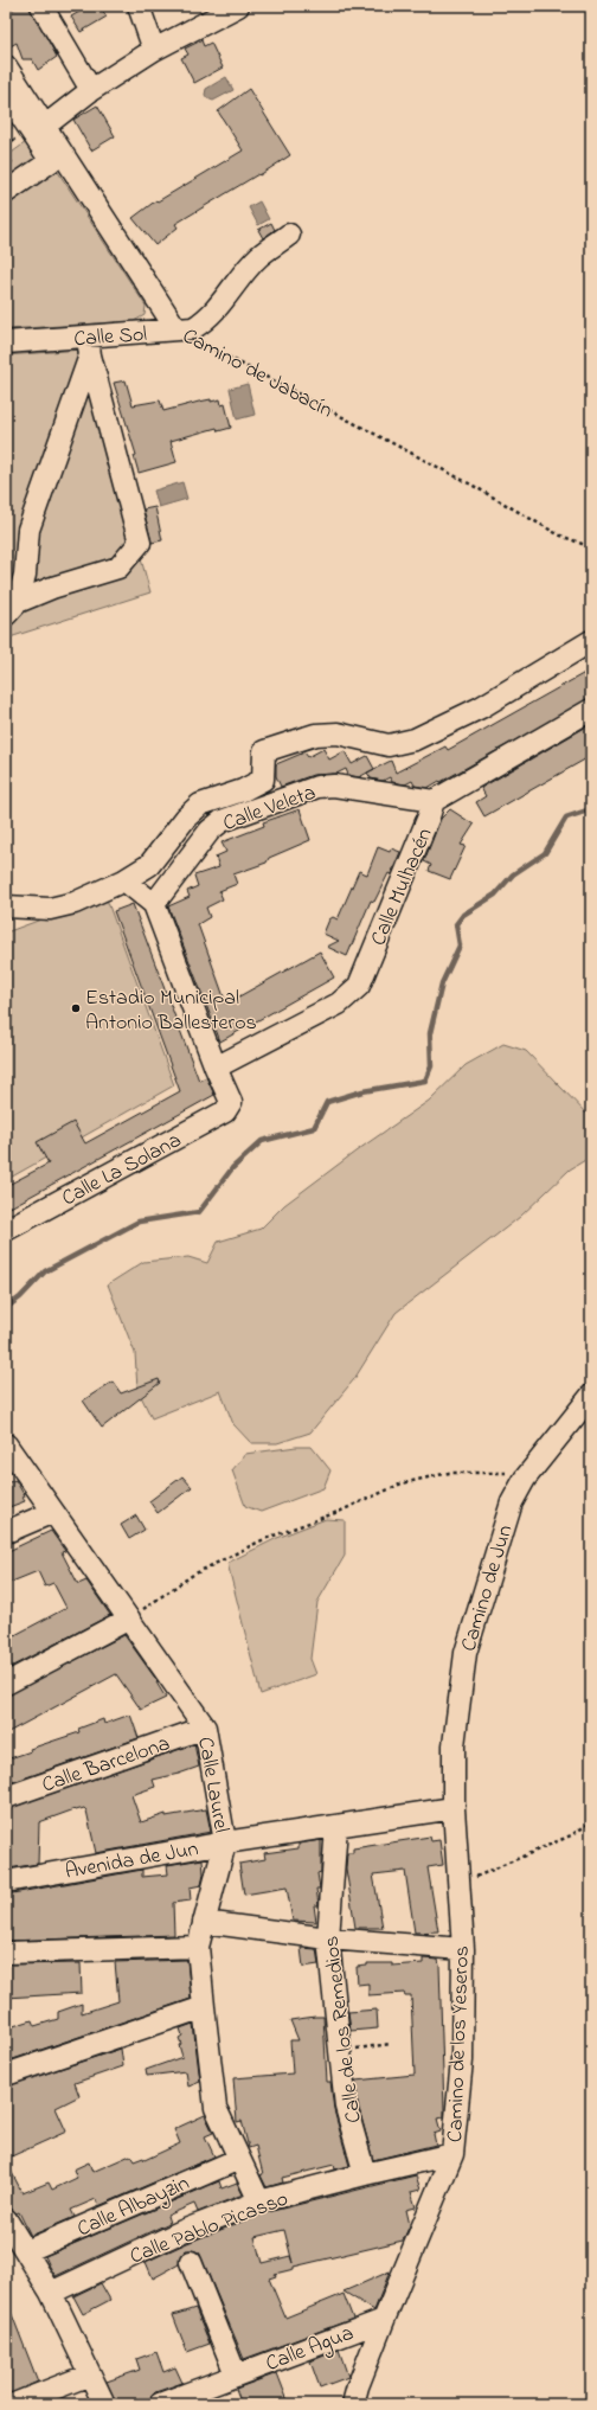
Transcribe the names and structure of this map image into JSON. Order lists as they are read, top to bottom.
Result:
{
  "streets": {
    "street": [
      "Calle Sol",
      "Camino de Jabacín",
      "Calle Veleta",
      "Calle Mulhacén",
      "Calle La Solana",
      "Camino de Jun",
      "Calle Barcelona",
      "Calle Laurel",
      "Avenida de Jun",
      "Calle de los Remedios",
      "Camino de los Yeseros",
      "Calle Albayzin",
      "Calle Pablo Picasso",
      "Calle Agua"
    ]
  },
  "crossings": [
    ["Calle Sol", "Camino de Jabacín"],
    ["Calle Veleta", "Calle Mulhacén"],
    ["Calle Mulhacén", "Calle La Solana"],
    ["Camino de Jun", "Avenida de Jun"],
    ["Camino de Jun", "Camino de los Yeseros"],
    ["Calle Barcelona", "Calle Laurel"],
    ["Calle Laurel", "Avenida de Jun"],
    ["Calle Laurel", "Calle Albayzin"],
    ["Calle Laurel", "Calle Pablo Picasso"],
    ["Avenida de Jun", "Calle de los Remedios"],
    ["Avenida de Jun", "Camino de los Yeseros"],
    ["Calle de los Remedios", "Calle Pablo Picasso"],
    ["Camino de los Yeseros", "Calle Pablo Picasso"],
    ["Camino de los Yeseros", "Calle Agua"]
  ],
  "places": ["Estadio Municipal Antonio Ballesteros"]
}
